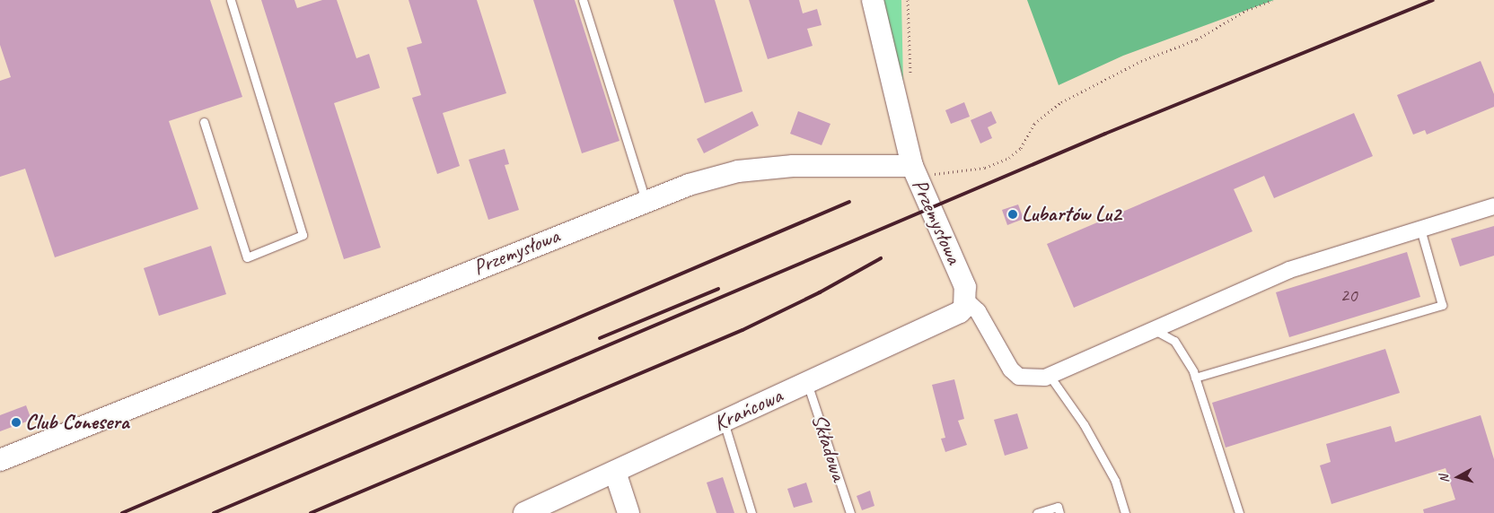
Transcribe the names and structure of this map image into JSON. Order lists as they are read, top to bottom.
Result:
{
  "streets": {
    "street": ["Przemysłowa", "Krańcowa"],
    "lane": ["Składowa"]
  },
  "crossings": [
    ["Przemysłowa", "Krańcowa"],
    ["Krańcowa", "Składowa"]
  ],
  "places": ["Lubartów Lu2", "Club Conesera"],
  "house_numbers": ["20"],
  "north": "left"
}
